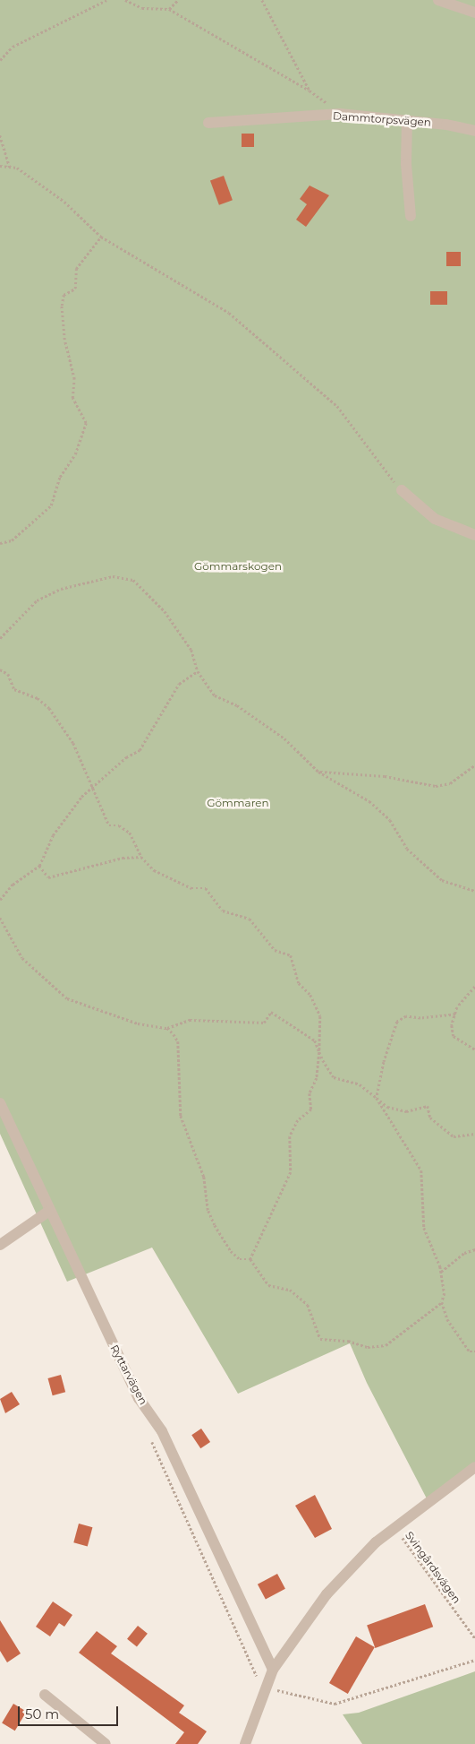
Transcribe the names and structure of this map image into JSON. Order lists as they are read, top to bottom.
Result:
{
  "streets": {
    "street": ["Dammtorpsvägen", "Ryttarvägen"],
    "path": ["Svingårdsvägen"]
  },
  "parks": ["Gömmarskogen", "Gömmaren"],
  "scale_bar": "50 m"
}
